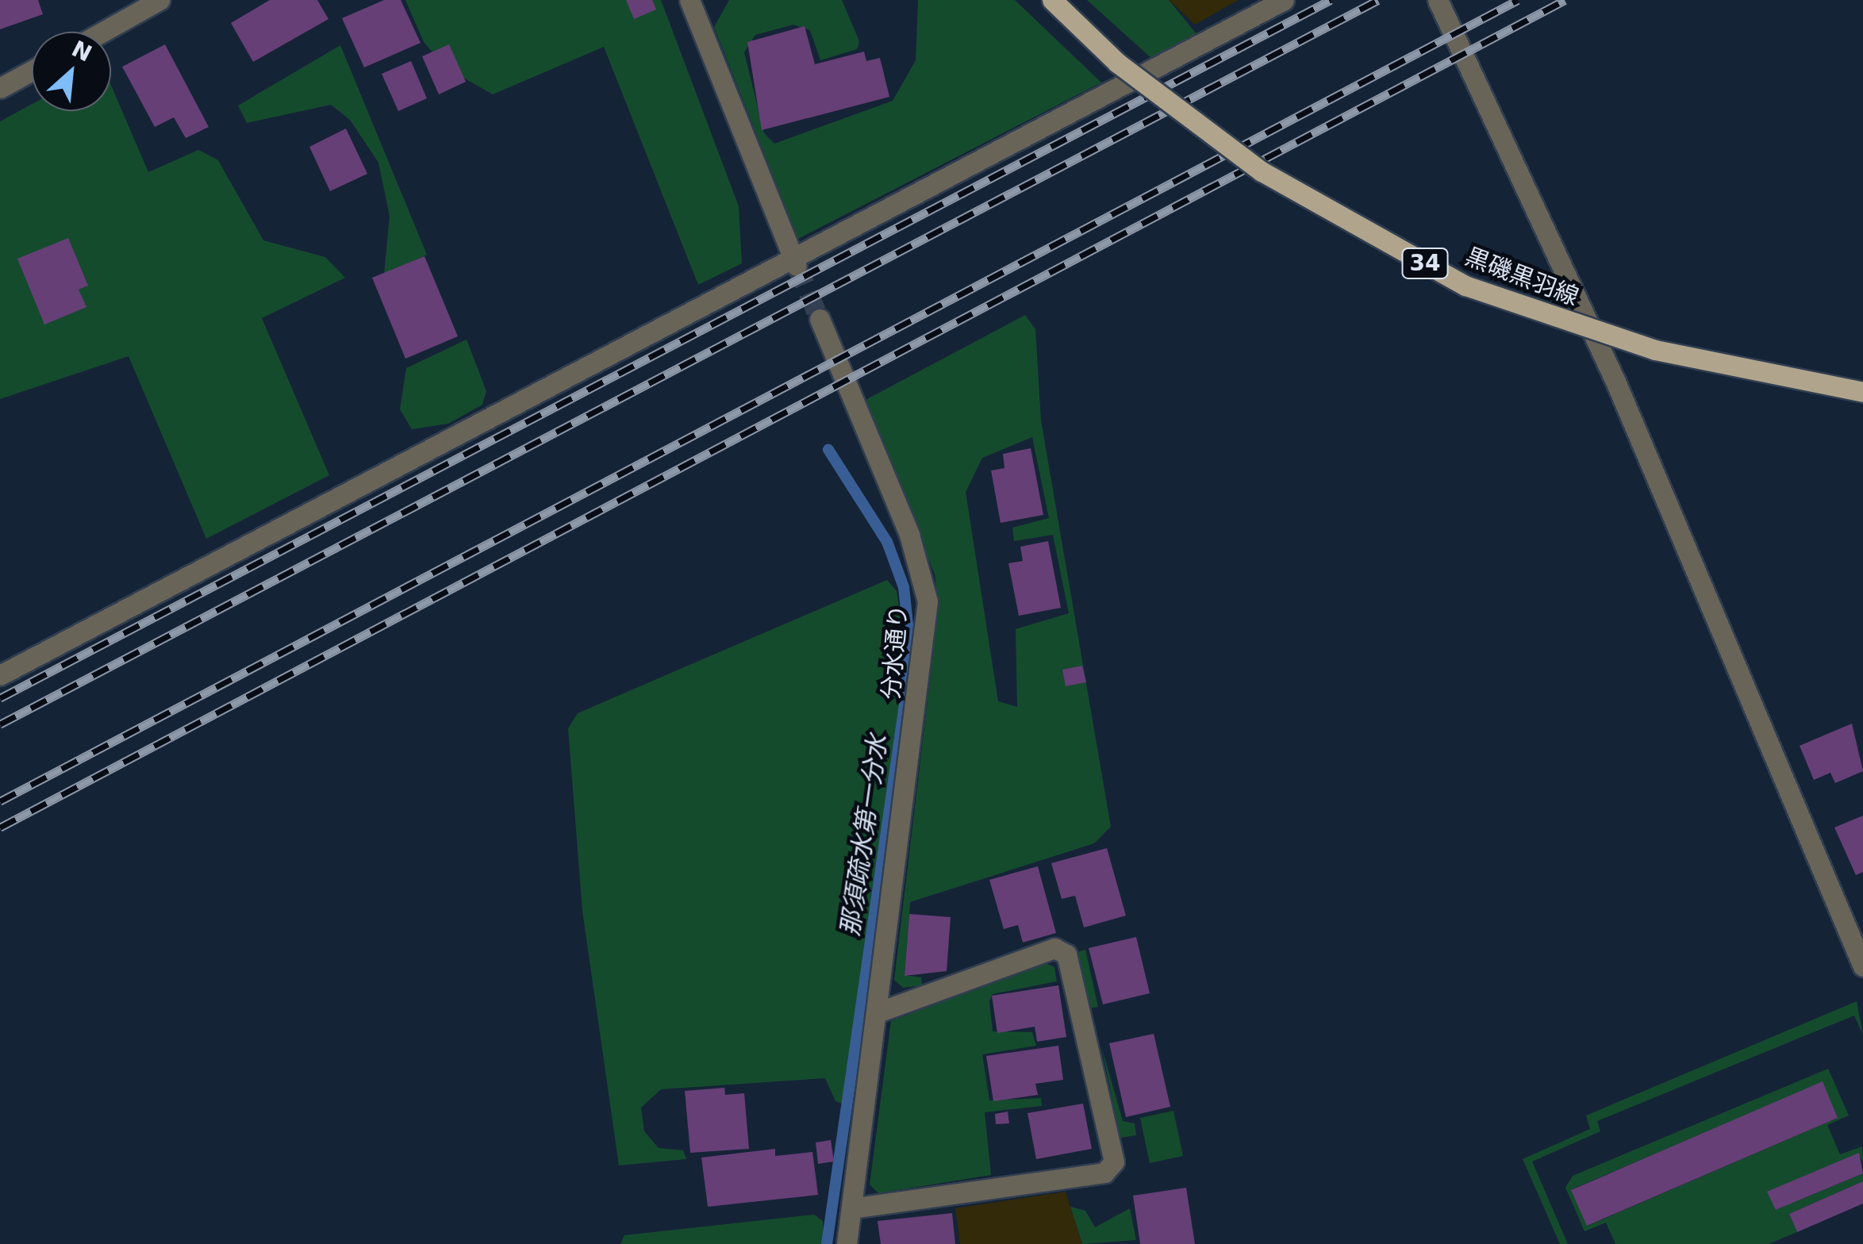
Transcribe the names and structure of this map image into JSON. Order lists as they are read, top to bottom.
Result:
{
  "streets": {
    "main road": ["34", "黒磯黒羽線"],
    "street": ["分水通り"]
  },
  "water": ["那須疏水第一分水"],
  "north": "top right"
}
